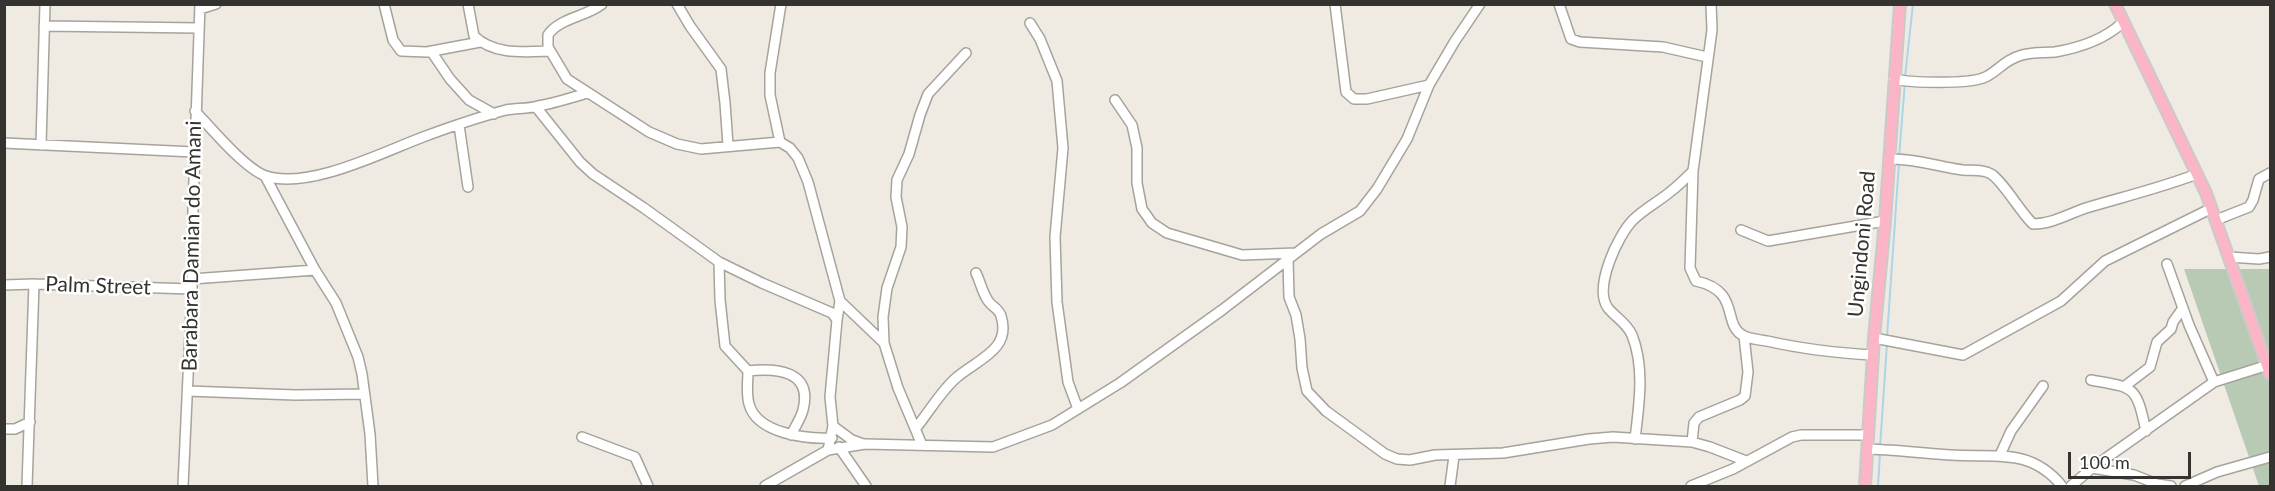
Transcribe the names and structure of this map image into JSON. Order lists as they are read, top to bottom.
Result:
{
  "streets": {
    "main road": ["Ungindoni Road"],
    "street": ["Barabara Damian do Amani", "Palm Street"]
  },
  "crossings": [
    ["Barabara Damian do Amani", "Palm Street"]
  ],
  "scale_bar": "100 m"
}
